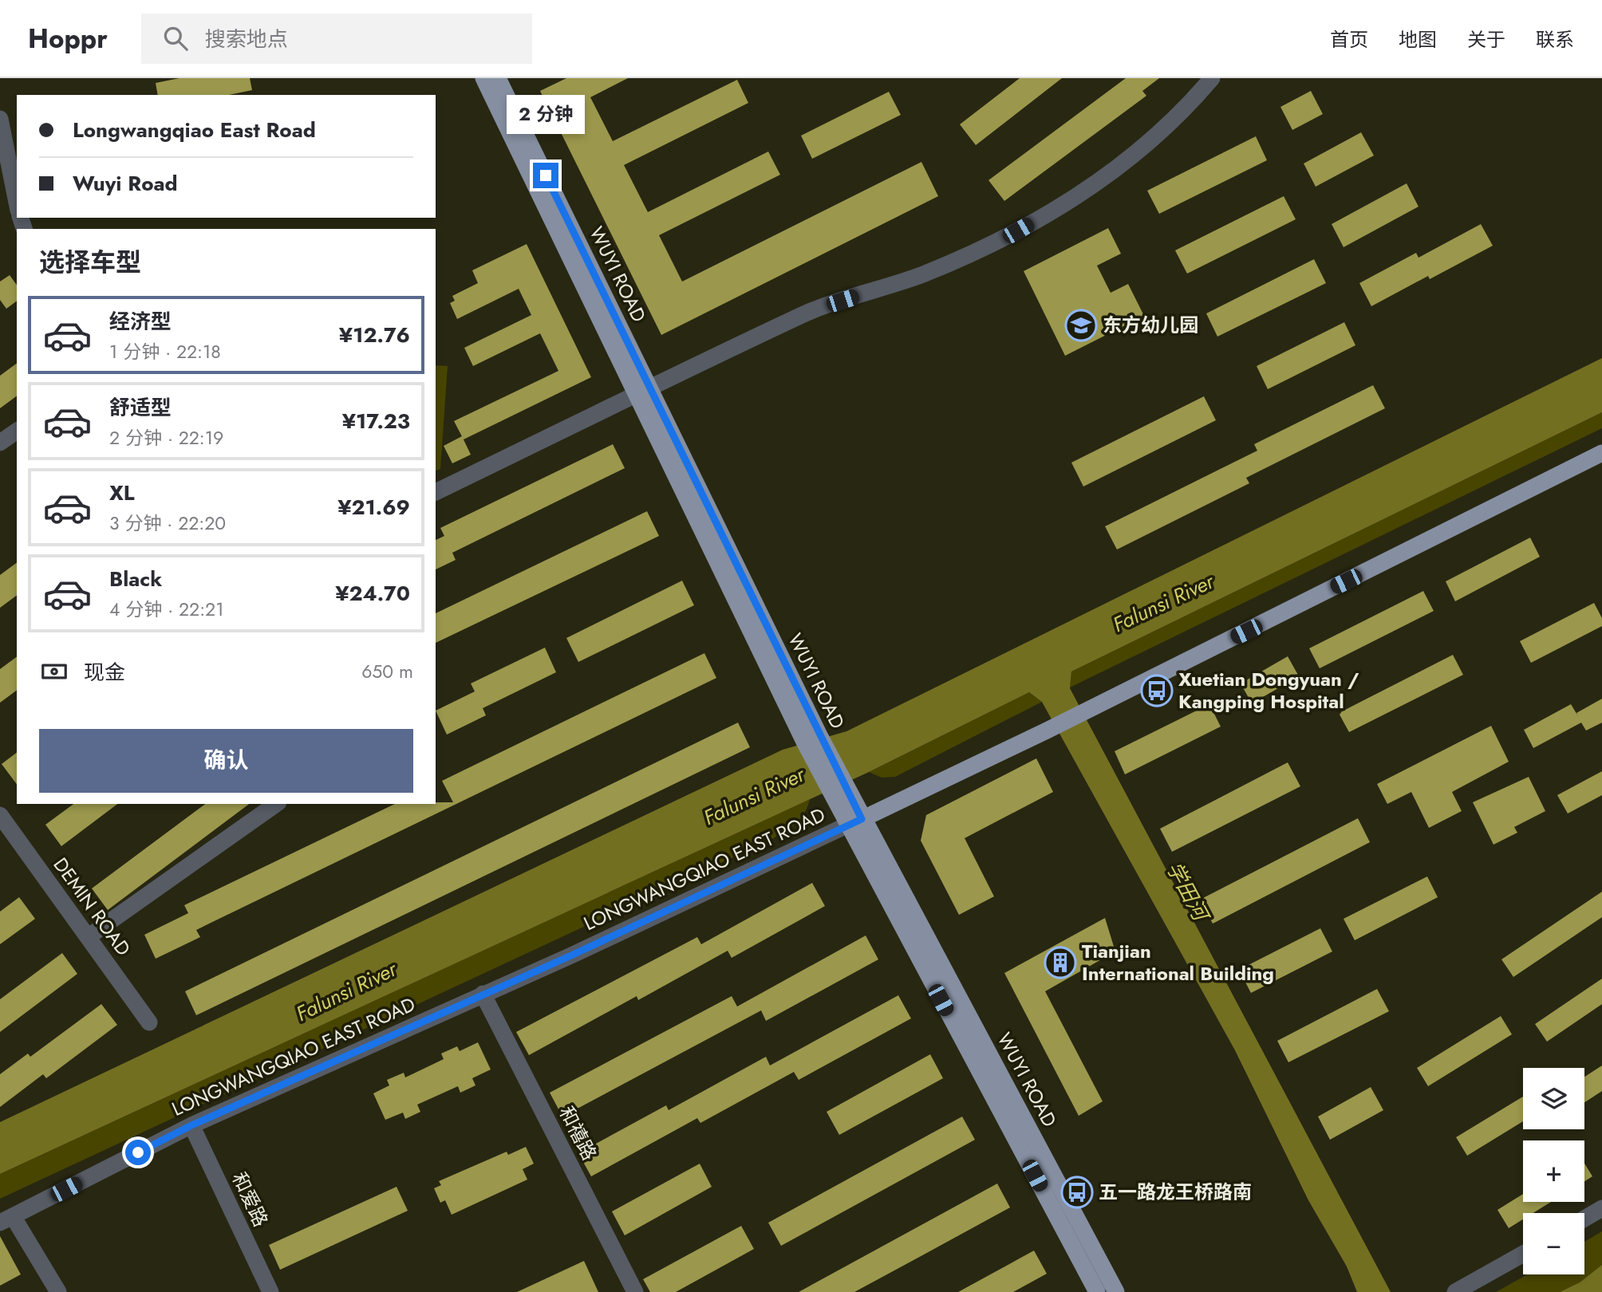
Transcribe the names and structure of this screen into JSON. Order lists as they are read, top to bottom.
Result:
{
  "streets": {
    "main road": ["WUYI ROAD", "LONGWANGQIAO EAST ROAD"],
    "street": ["DEMIN ROAD", "和禧路", "和爱路"]
  },
  "crossings": [
    ["WUYI ROAD", "LONGWANGQIAO EAST ROAD"],
    ["LONGWANGQIAO EAST ROAD", "和禧路"],
    ["LONGWANGQIAO EAST ROAD", "和爱路"]
  ],
  "water": ["Falunsi River", "学田河"],
  "places": {
    "school or university": ["东方幼儿园"],
    "bus stop": ["Xuetian Dongyuan / Kangping Hospital", "五一路龙王桥路南"],
    "building": ["Tianjian International Building"]
  },
  "page": {
    "header": "Hoppr",
    "search": "搜索地点",
    "nav": [
      "首页",
      "地图",
      "关于",
      "联系"
    ],
    "bubble": "2 分钟",
    "banner": ["Longwangqiao East Road", "Wuyi Road"],
    "heading": "选择车型",
    "list": [
      {
        "name": "经济型",
        "note": "1 分钟 · 22:18",
        "value": "¥12.76"
      },
      {
        "name": "舒适型",
        "note": "2 分钟 · 22:19",
        "value": "¥17.23"
      },
      {
        "name": "XL",
        "note": "3 分钟 · 22:20",
        "value": "¥21.69"
      },
      {
        "name": "Black",
        "note": "4 分钟 · 22:21",
        "value": "¥24.70"
      }
    ],
    "pay": ["现金", "650 m"],
    "buttons": "确认",
    "map_buttons": ["+", "−"]
  }
}
